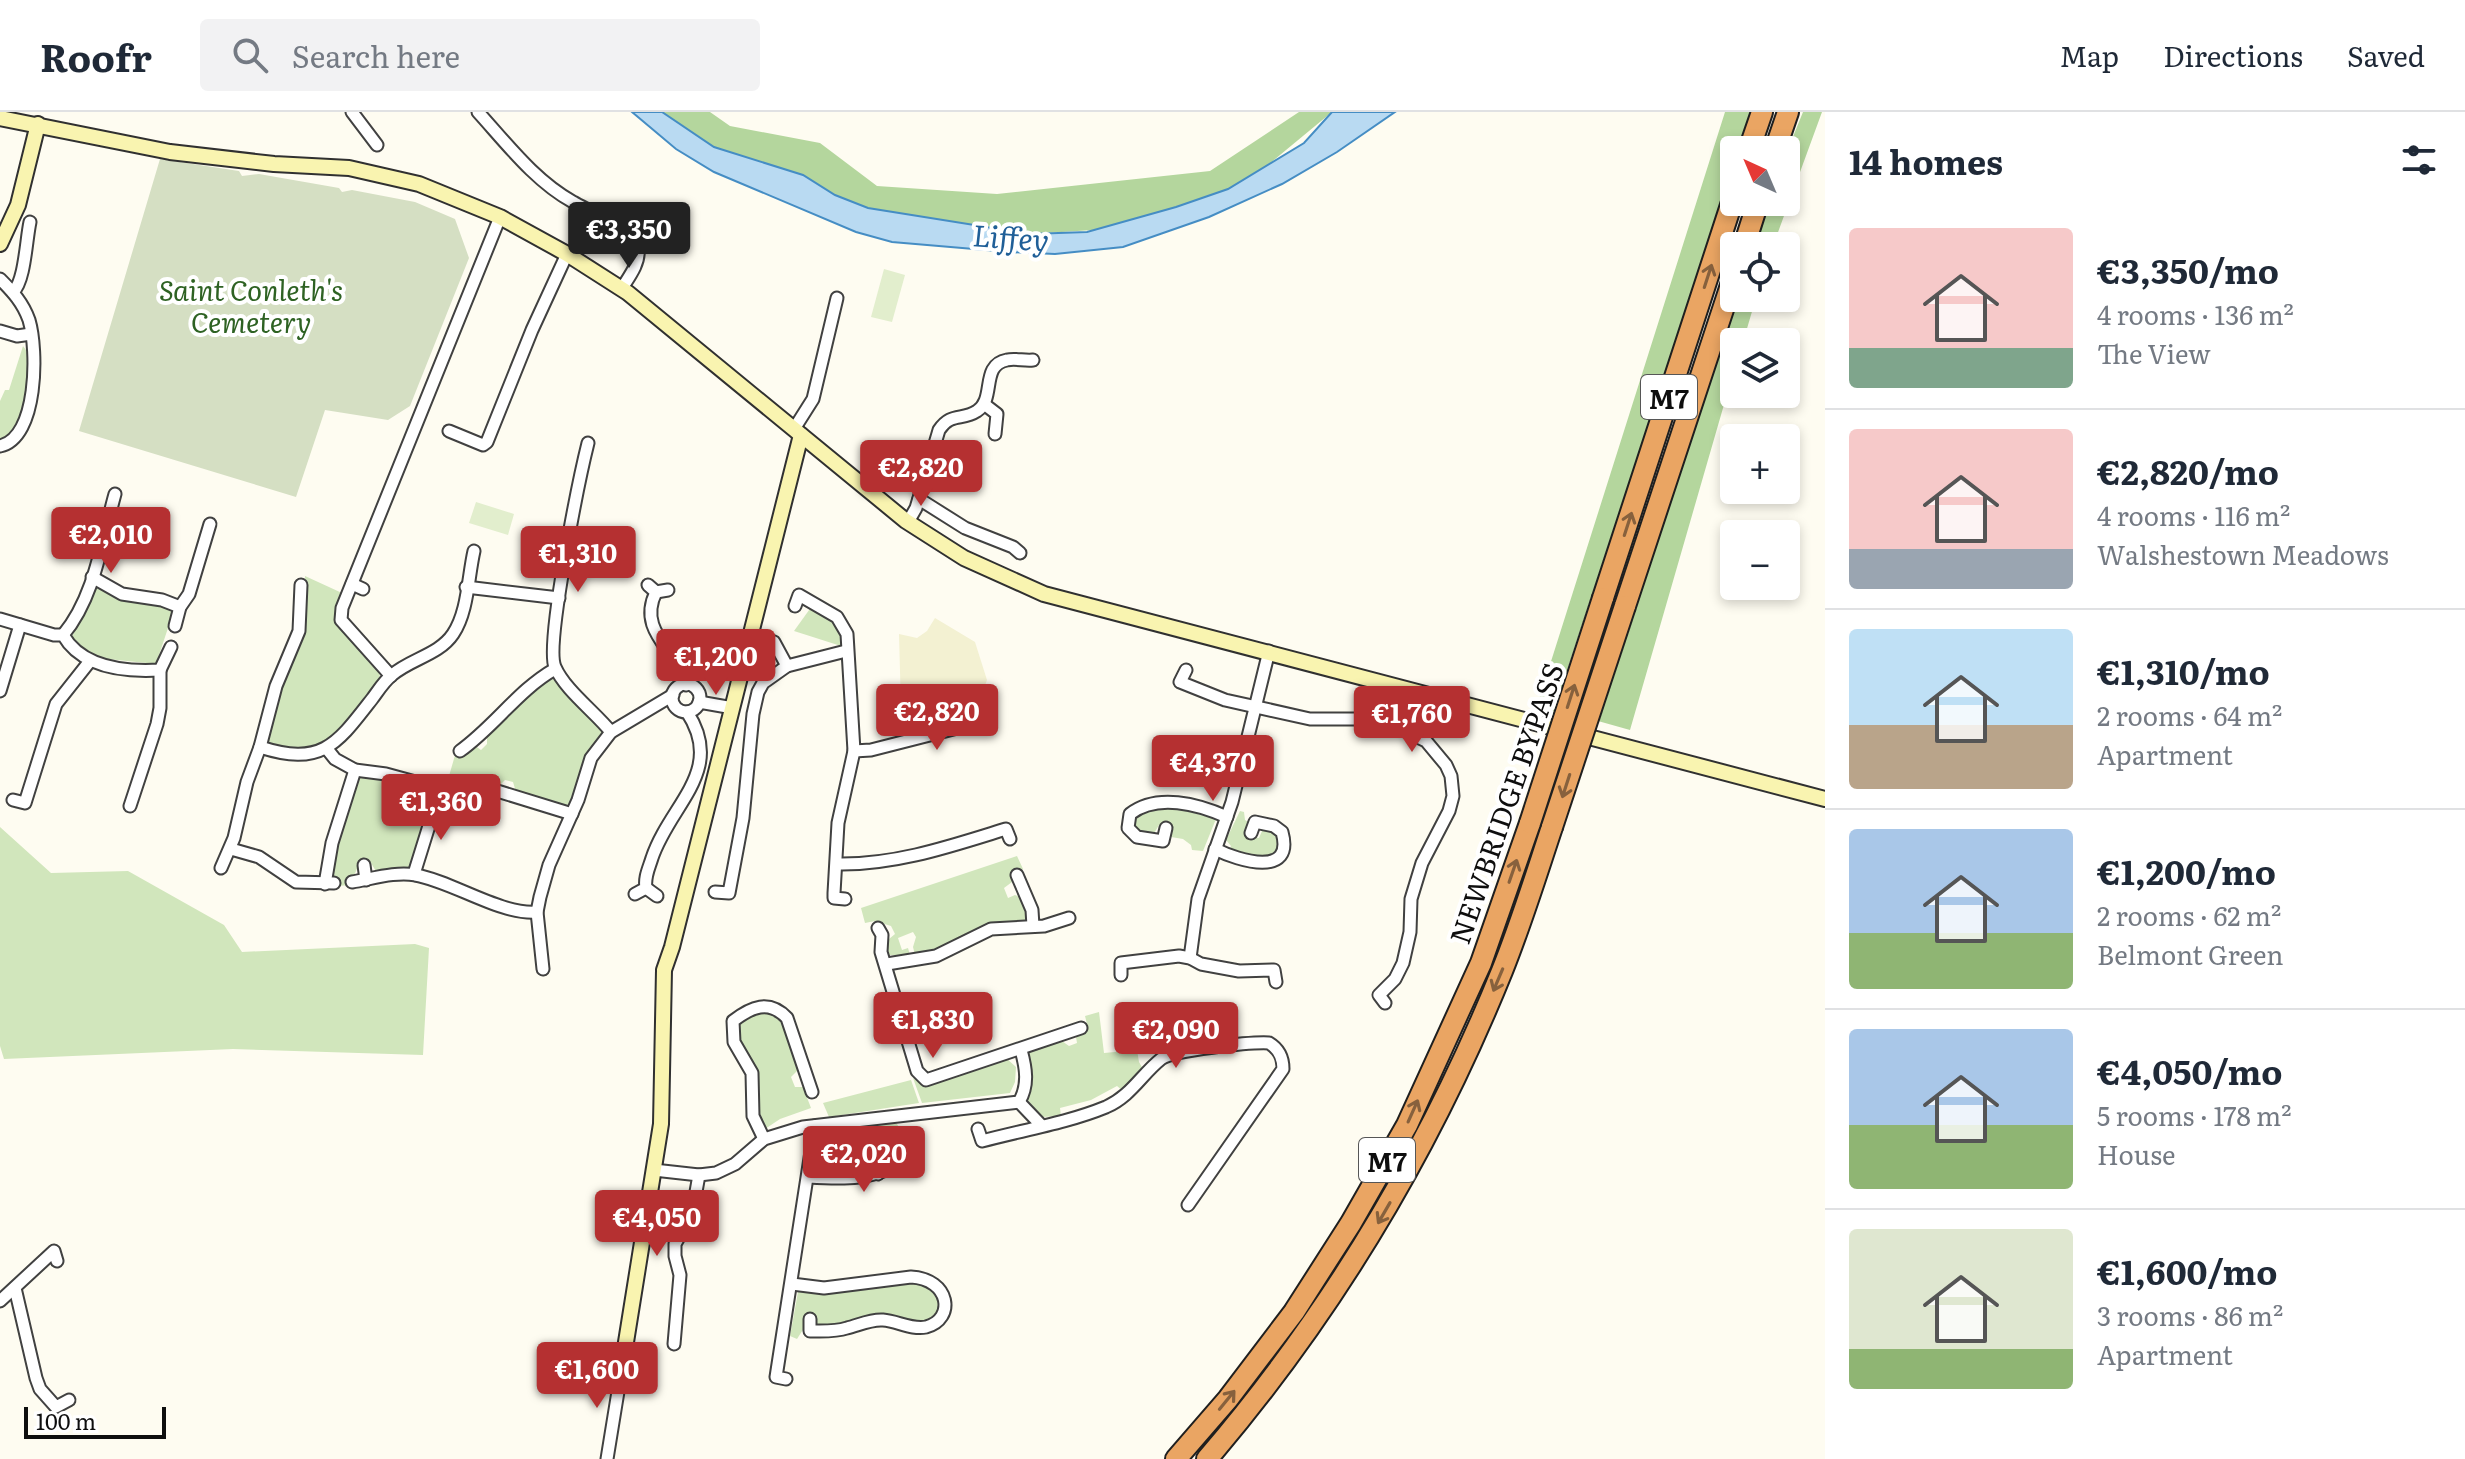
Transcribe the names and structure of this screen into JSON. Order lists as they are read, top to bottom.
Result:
{
  "streets": {
    "highway": ["M7", "NEWBRIDGE BYPASS"]
  },
  "water": ["Liffey"],
  "parks": ["Saint Conleth's Cemetery"],
  "scale_bar": "100 m",
  "north": "top left",
  "page": {
    "header": "Roofr",
    "search": "Search here",
    "nav": ["Map", "Directions", "Saved"],
    "heading": "14 homes",
    "map_buttons": ["+", "−"],
    "price": [
      "€3,350",
      "€2,820",
      "€2,010",
      "€1,310",
      "€1,200",
      "€2,820",
      "€1,760",
      "€4,370",
      "€1,360",
      "€1,830",
      "€2,090",
      "€2,020",
      "€4,050",
      "€1,600"
    ],
    "list": [
      {
        "name": "€3,350/mo",
        "note": "4 rooms · 136 m² · The View"
      },
      {
        "name": "€2,820/mo",
        "note": "4 rooms · 116 m² · Walshestown Meadows"
      },
      {
        "name": "€1,310/mo",
        "note": "2 rooms · 64 m² · Apartment"
      },
      {
        "name": "€1,200/mo",
        "note": "2 rooms · 62 m² · Belmont Green"
      },
      {
        "name": "€4,050/mo",
        "note": "5 rooms · 178 m² · House"
      },
      {
        "name": "€1,600/mo",
        "note": "3 rooms · 86 m² · Apartment"
      }
    ],
    "scale": "100 m"
  }
}
